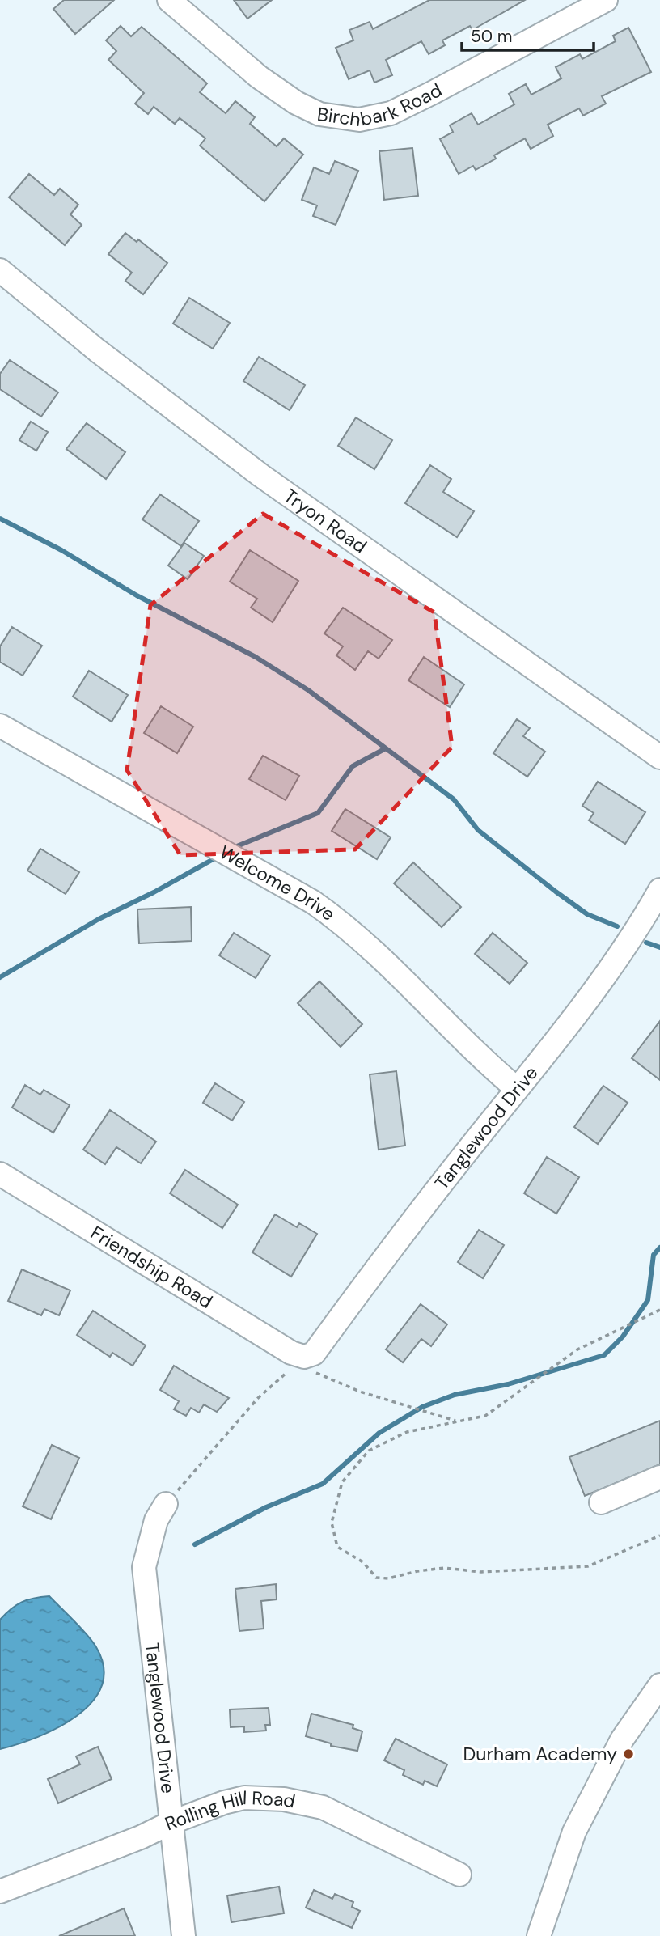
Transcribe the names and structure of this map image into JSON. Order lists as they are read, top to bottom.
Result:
{
  "streets": {
    "street": [
      "Birchbark Road",
      "Tryon Road",
      "Welcome Drive",
      "Tanglewood Drive",
      "Friendship Road",
      "Rolling Hill Road"
    ]
  },
  "crossings": [
    ["Welcome Drive", "Tanglewood Drive"],
    ["Tanglewood Drive", "Friendship Road"],
    ["Tanglewood Drive", "Rolling Hill Road"]
  ],
  "places": ["Durham Academy"],
  "scale_bar": "50 m"
}
